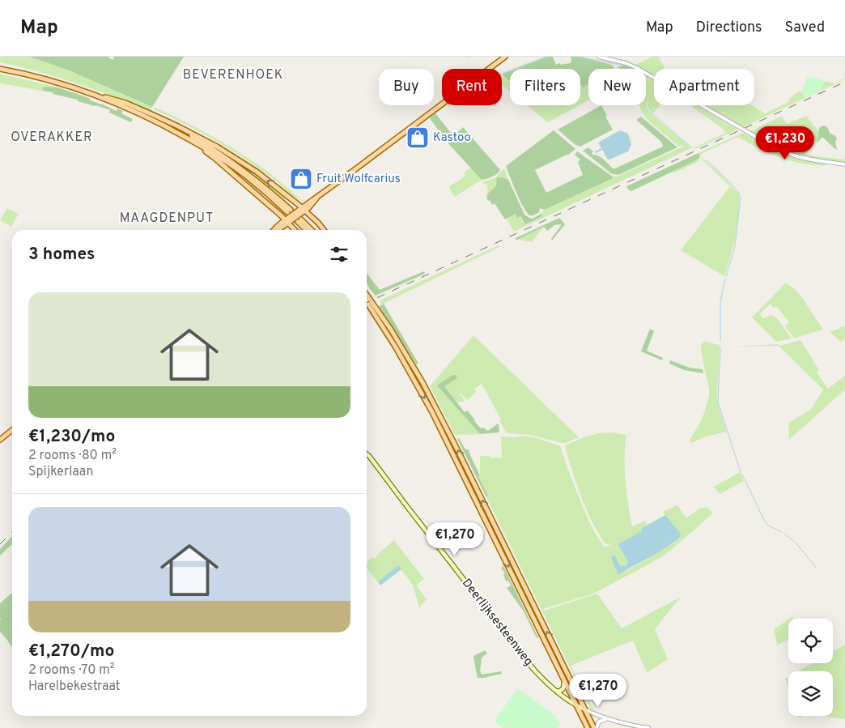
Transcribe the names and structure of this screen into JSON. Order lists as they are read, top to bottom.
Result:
{
  "streets": {
    "main road": ["Deerlijksesteenweg"]
  },
  "districts": ["BEVERENHOEK", "OVERAKKER", "MAAGDENPUT"],
  "places": {
    "shop": ["Kastoo", "Fruit Wolfcarius"]
  },
  "page": {
    "header": "Map",
    "nav": ["Map", "Directions", "Saved"],
    "chip": [
      "Buy",
      "Rent",
      "Filters",
      "New",
      "Apartment"
    ],
    "price": ["€1,230", "€1,270", "€1,270"],
    "heading": "3 homes",
    "list": [
      {
        "name": "€1,230/mo",
        "note": "2 rooms · 80 m² · Spijkerlaan"
      },
      {
        "name": "€1,270/mo",
        "note": "2 rooms · 70 m² · Harelbekestraat"
      }
    ]
  }
}
